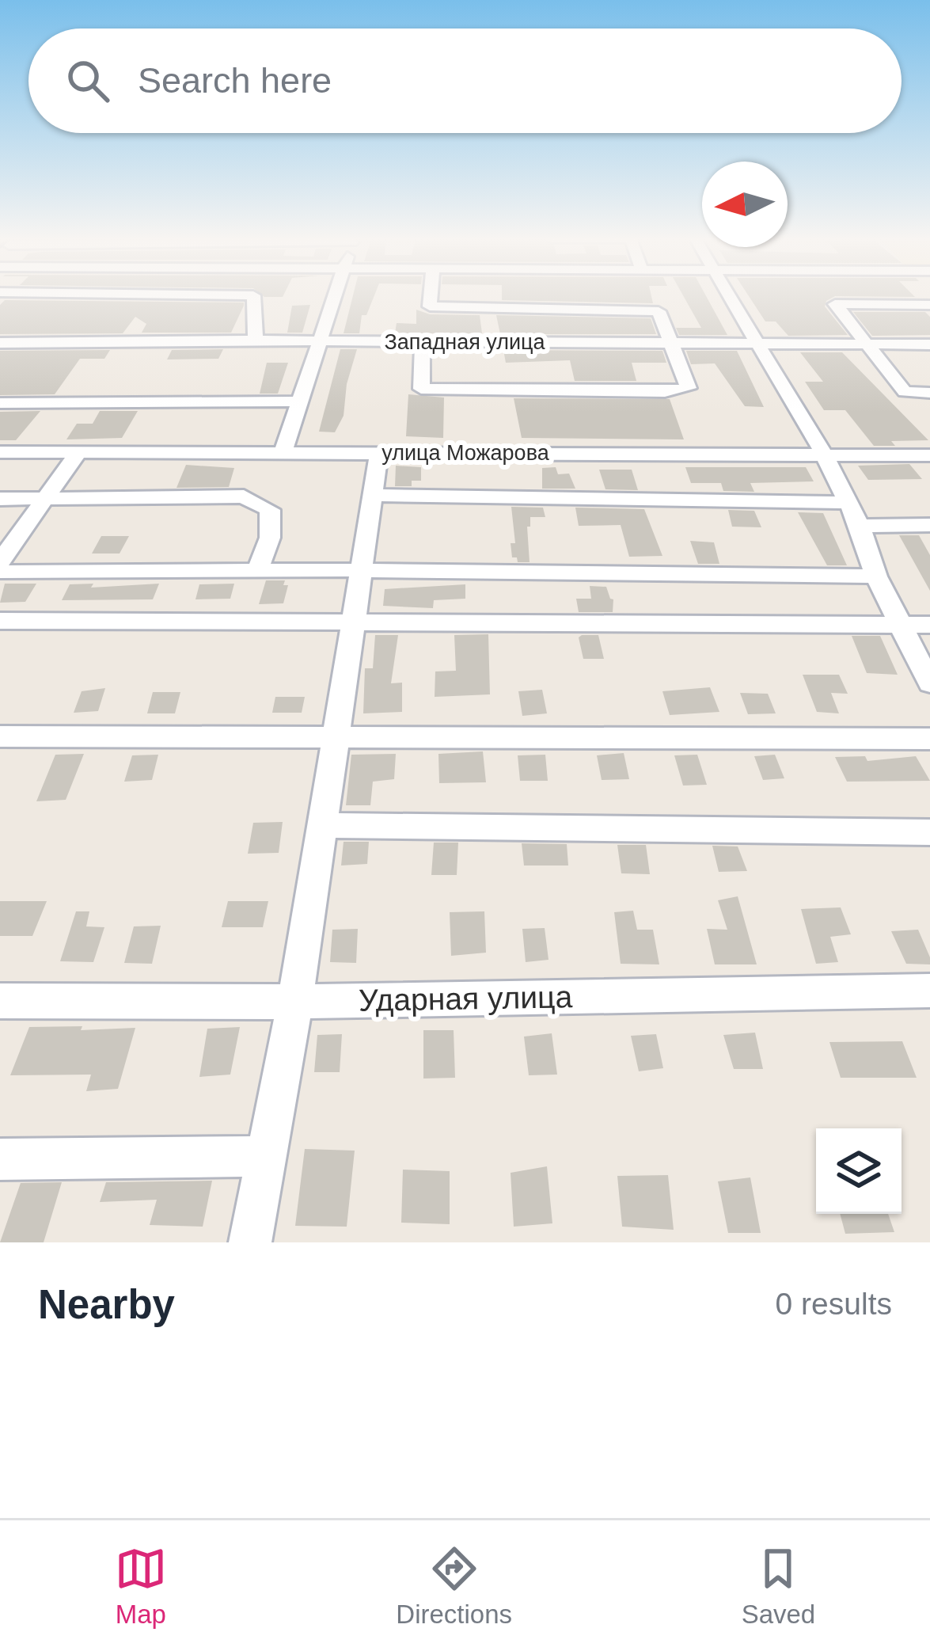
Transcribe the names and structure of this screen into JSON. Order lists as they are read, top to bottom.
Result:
{
  "streets": {
    "street": ["Западная улица", "улица Можарова", "Ударная улица"]
  },
  "north": "left",
  "page": {
    "search": "Search here",
    "heading": ["Nearby", "0 results"],
    "nav": ["Map", "Directions", "Saved"]
  }
}
